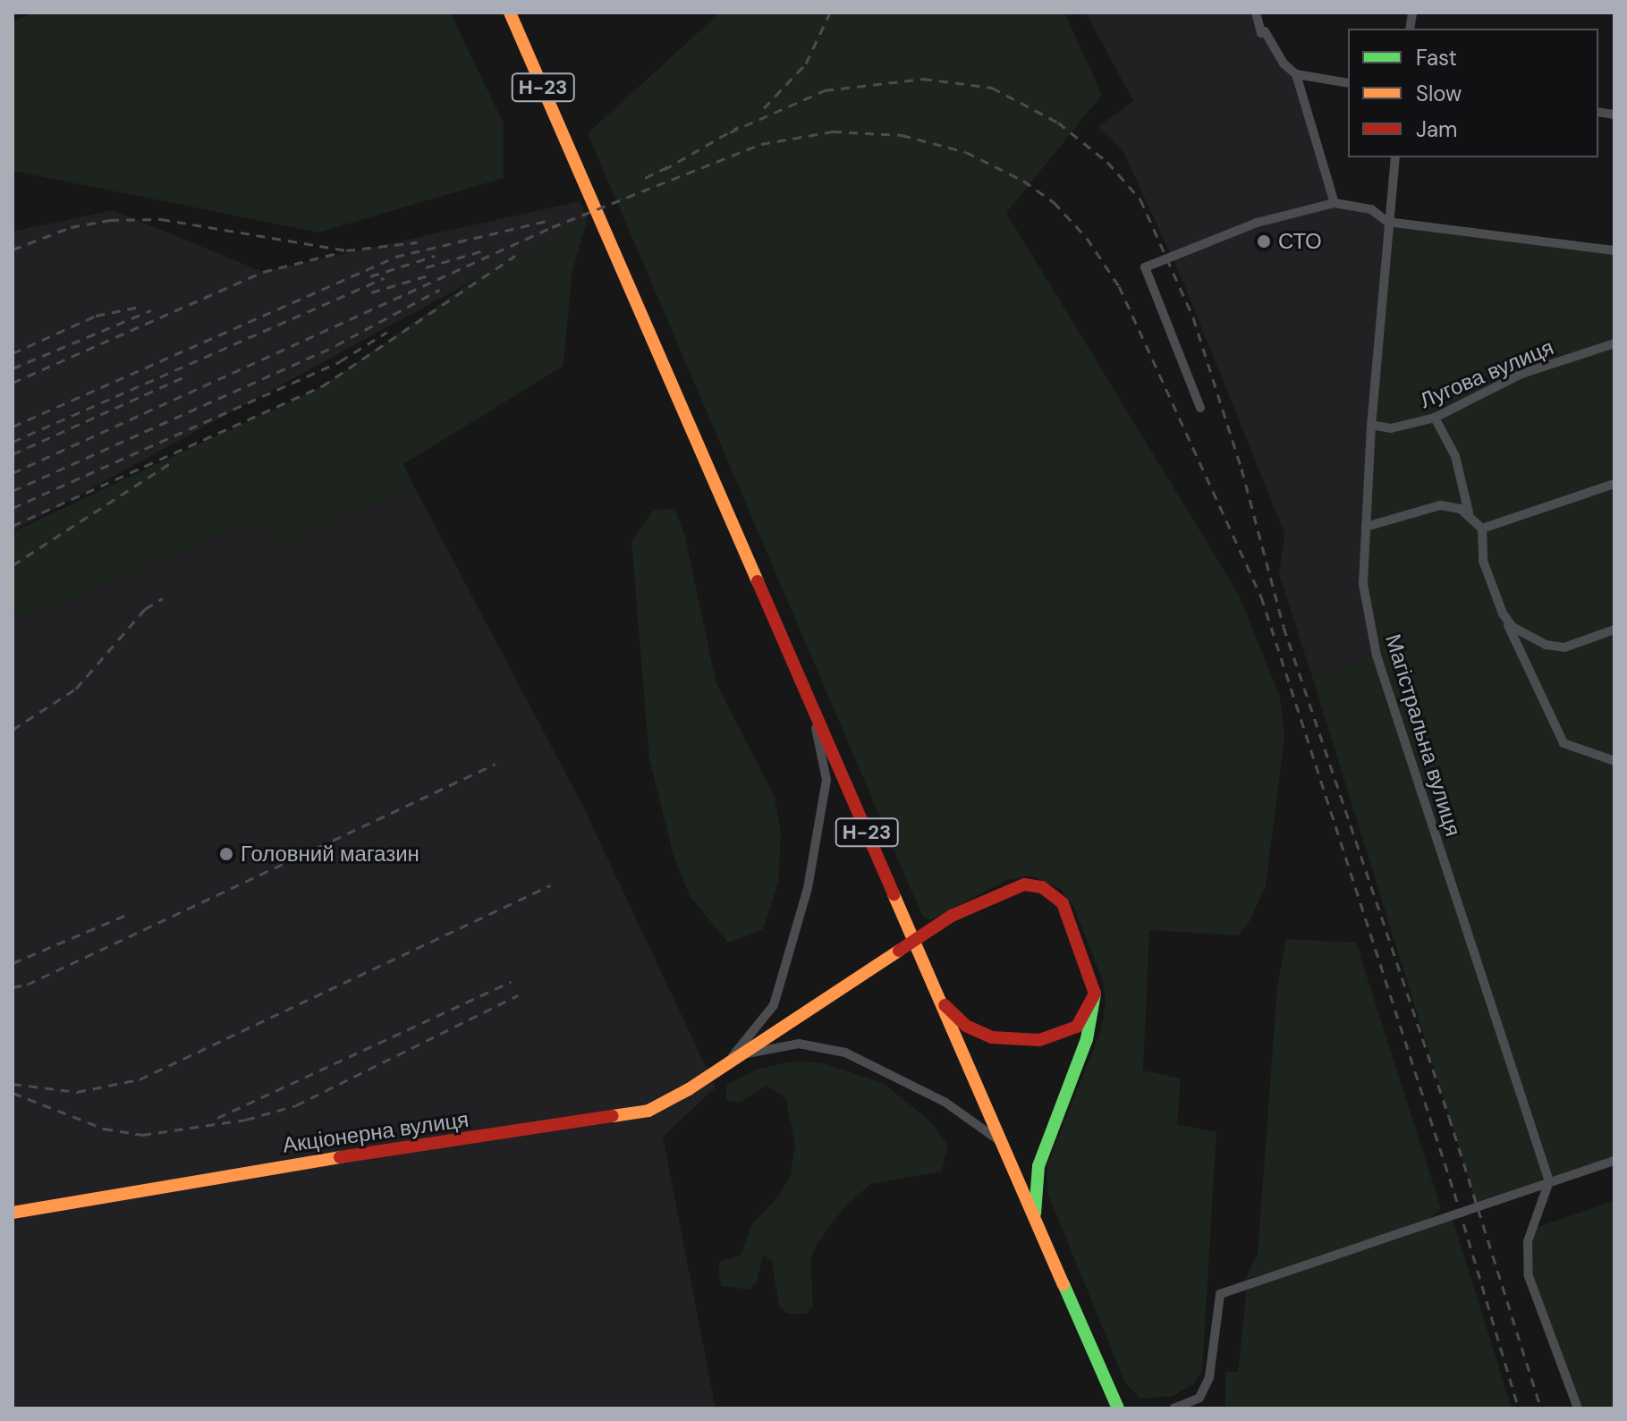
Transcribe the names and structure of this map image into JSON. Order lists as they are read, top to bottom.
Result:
{
  "streets": {
    "main road": ["Н-23", "Акціонерна вулиця"],
    "street": ["Лугова вулиця", "Магістральна вулиця"]
  },
  "crossings": [
    ["Лугова вулиця", "Магістральна вулиця"]
  ],
  "places": ["СТО", "Головний магазин"],
  "legend": ["Fast", "Slow", "Jam"]
}
